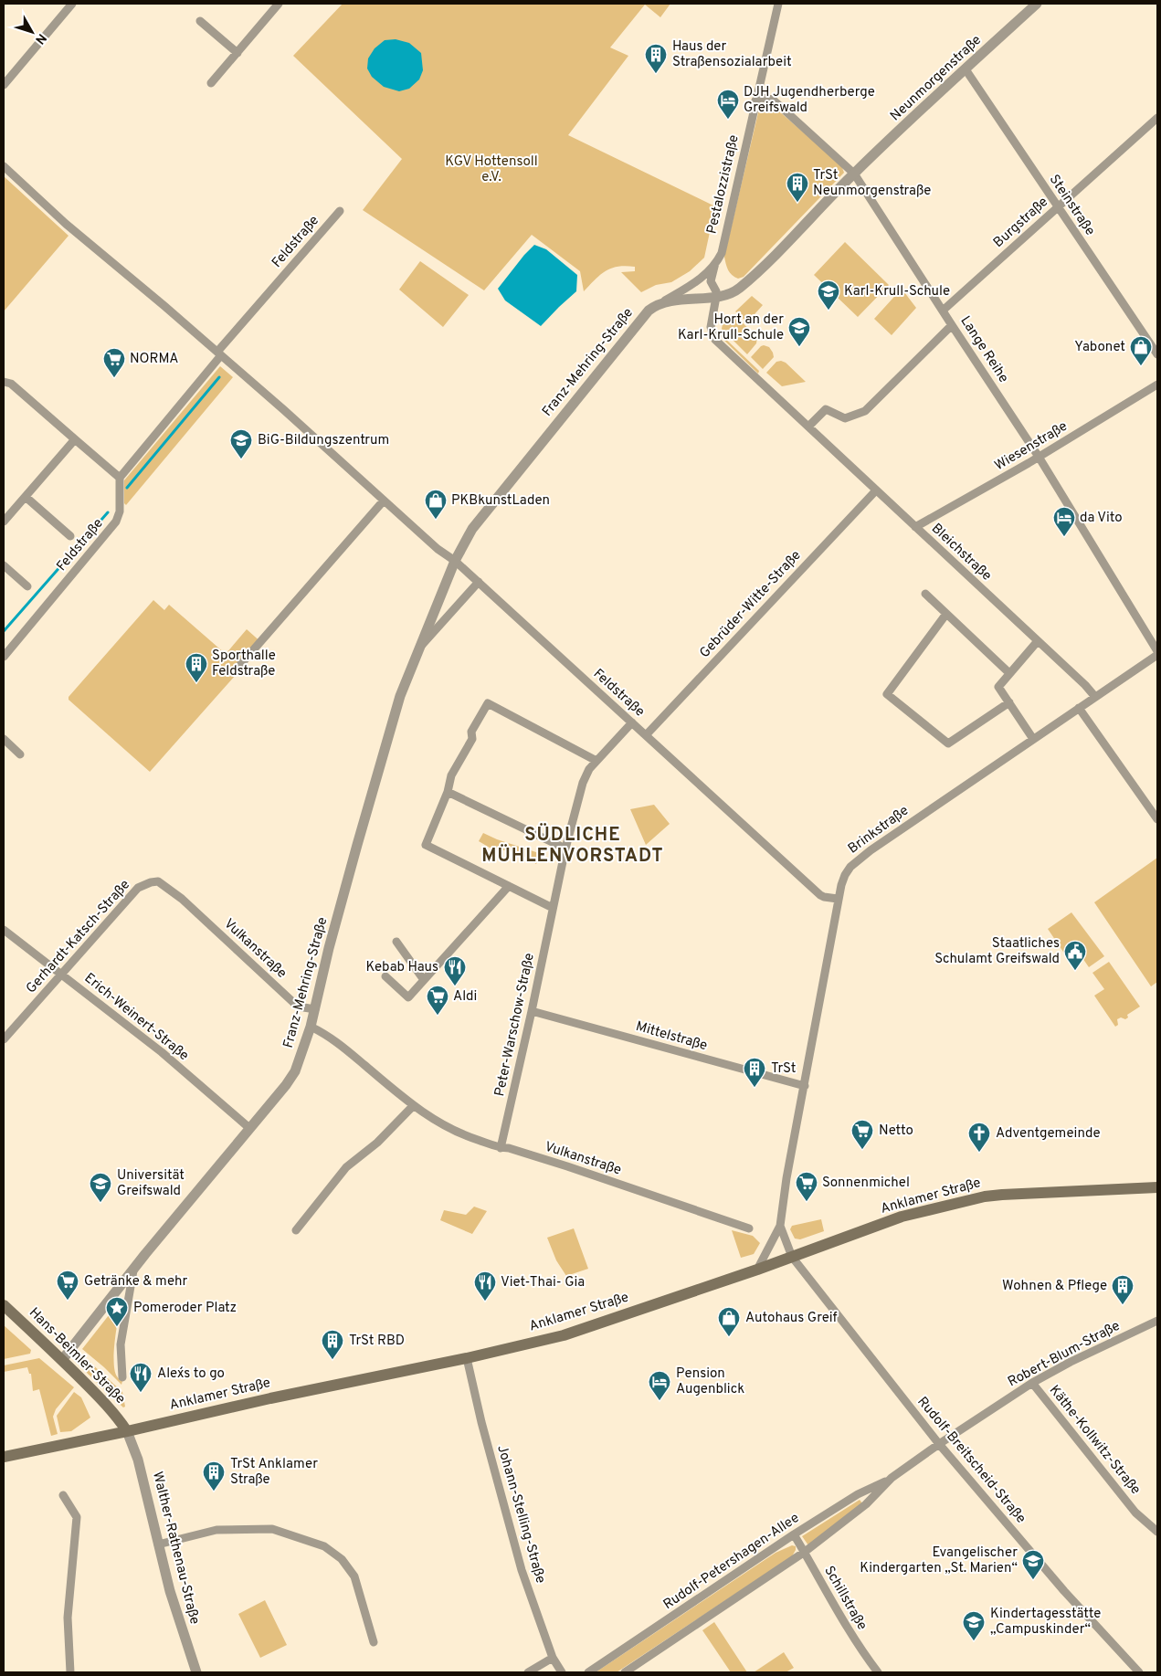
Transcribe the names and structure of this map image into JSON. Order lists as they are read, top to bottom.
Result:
{
  "streets": {
    "main road": ["Anklamer Straße", "Hans-Beimler-Straße"],
    "street": [
      "Neunmorgenstraße",
      "Pestalozzistraße",
      "Steinstraße",
      "Burgstraße",
      "Feldstraße",
      "Lange Reihe",
      "Franz-Mehring-Straße",
      "Wiesenstraße",
      "Bleichstraße",
      "Gebrüder-Witte-Straße",
      "Brinkstraße",
      "Gerhardt-Katsch-Straße",
      "Vulkanstraße",
      "Erich-Weinert-Straße",
      "Peter-Warschow-Straße",
      "Mittelstraße",
      "Robert-Blum-Straße",
      "Käthe-Kollwitz-Straße",
      "Rudolf-Breitscheid-Straße",
      "Johann-Stelling-Straße",
      "Walther-Rathenau-Straße",
      "Rudolf-Petershagen-Allee",
      "Schillstraße"
    ]
  },
  "crossings": [
    ["Neunmorgenstraße", "Steinstraße"],
    ["Neunmorgenstraße", "Lange Reihe"],
    ["Pestalozzistraße", "Lange Reihe"],
    ["Pestalozzistraße", "Franz-Mehring-Straße"],
    ["Pestalozzistraße", "Bleichstraße"],
    ["Steinstraße", "Burgstraße"],
    ["Burgstraße", "Lange Reihe"],
    ["Feldstraße", "Franz-Mehring-Straße"],
    ["Feldstraße", "Gebrüder-Witte-Straße"],
    ["Feldstraße", "Brinkstraße"],
    ["Feldstraße", "Peter-Warschow-Straße"],
    ["Lange Reihe", "Wiesenstraße"],
    ["Lange Reihe", "Brinkstraße"],
    ["Franz-Mehring-Straße", "Vulkanstraße"],
    ["Franz-Mehring-Straße", "Erich-Weinert-Straße"],
    ["Franz-Mehring-Straße", "Hans-Beimler-Straße"],
    ["Wiesenstraße", "Bleichstraße"],
    ["Bleichstraße", "Gebrüder-Witte-Straße"],
    ["Bleichstraße", "Brinkstraße"],
    ["Brinkstraße", "Mittelstraße"],
    ["Brinkstraße", "Anklamer Straße"],
    ["Brinkstraße", "Rudolf-Breitscheid-Straße"],
    ["Gerhardt-Katsch-Straße", "Vulkanstraße"],
    ["Gerhardt-Katsch-Straße", "Erich-Weinert-Straße"],
    ["Vulkanstraße", "Peter-Warschow-Straße"],
    ["Peter-Warschow-Straße", "Mittelstraße"],
    ["Anklamer Straße", "Hans-Beimler-Straße"],
    ["Anklamer Straße", "Rudolf-Breitscheid-Straße"],
    ["Anklamer Straße", "Johann-Stelling-Straße"],
    ["Anklamer Straße", "Walther-Rathenau-Straße"],
    ["Robert-Blum-Straße", "Käthe-Kollwitz-Straße"],
    ["Robert-Blum-Straße", "Rudolf-Breitscheid-Straße"],
    ["Robert-Blum-Straße", "Rudolf-Petershagen-Allee"],
    ["Hans-Beimler-Straße", "Walther-Rathenau-Straße"],
    ["Rudolf-Breitscheid-Straße", "Rudolf-Petershagen-Allee"],
    ["Rudolf-Petershagen-Allee", "Schillstraße"]
  ],
  "districts": ["SÜDLICHE MÜHLENVORSTADT"],
  "parks": ["KGV Hottensoll e.V."],
  "places": {
    "building": [
      "Haus der Straßensozialarbeit",
      "TrSt Neunmorgenstraße",
      "Sporthalle Feldstraße",
      "TrSt",
      "Wohnen & Pflege",
      "TrSt RBD",
      "TrSt Anklamer Straße"
    ],
    "hotel": ["DJH Jugendherberge Greifswald", "da Vito", "Pension Augenblick"],
    "school or university": [
      "Karl-Krull-Schule",
      "Hort an der Karl-Krull-Schule",
      "BiG-Bildungszentrum",
      "Universität Greifswald",
      "Evangelischer Kindergarten „St. Marien“",
      "Kindertagesstätte „Campuskinder“"
    ],
    "shop": ["Yabonet", "PKBkunstLaden", "Autohaus Greif"],
    "supermarket": [
      "NORMA",
      "Aldi",
      "Netto",
      "Sonnenmichel",
      "Getränke & mehr"
    ],
    "public building": ["Staatliches Schulamt Greifswald"],
    "restaurant": ["Kebab Haus", "Viet-Thai- Gia", "Alex´s to go"],
    "church": ["Adventgemeinde"],
    "place": ["Pomeroder Platz"]
  },
  "north": "bottom right"
}
